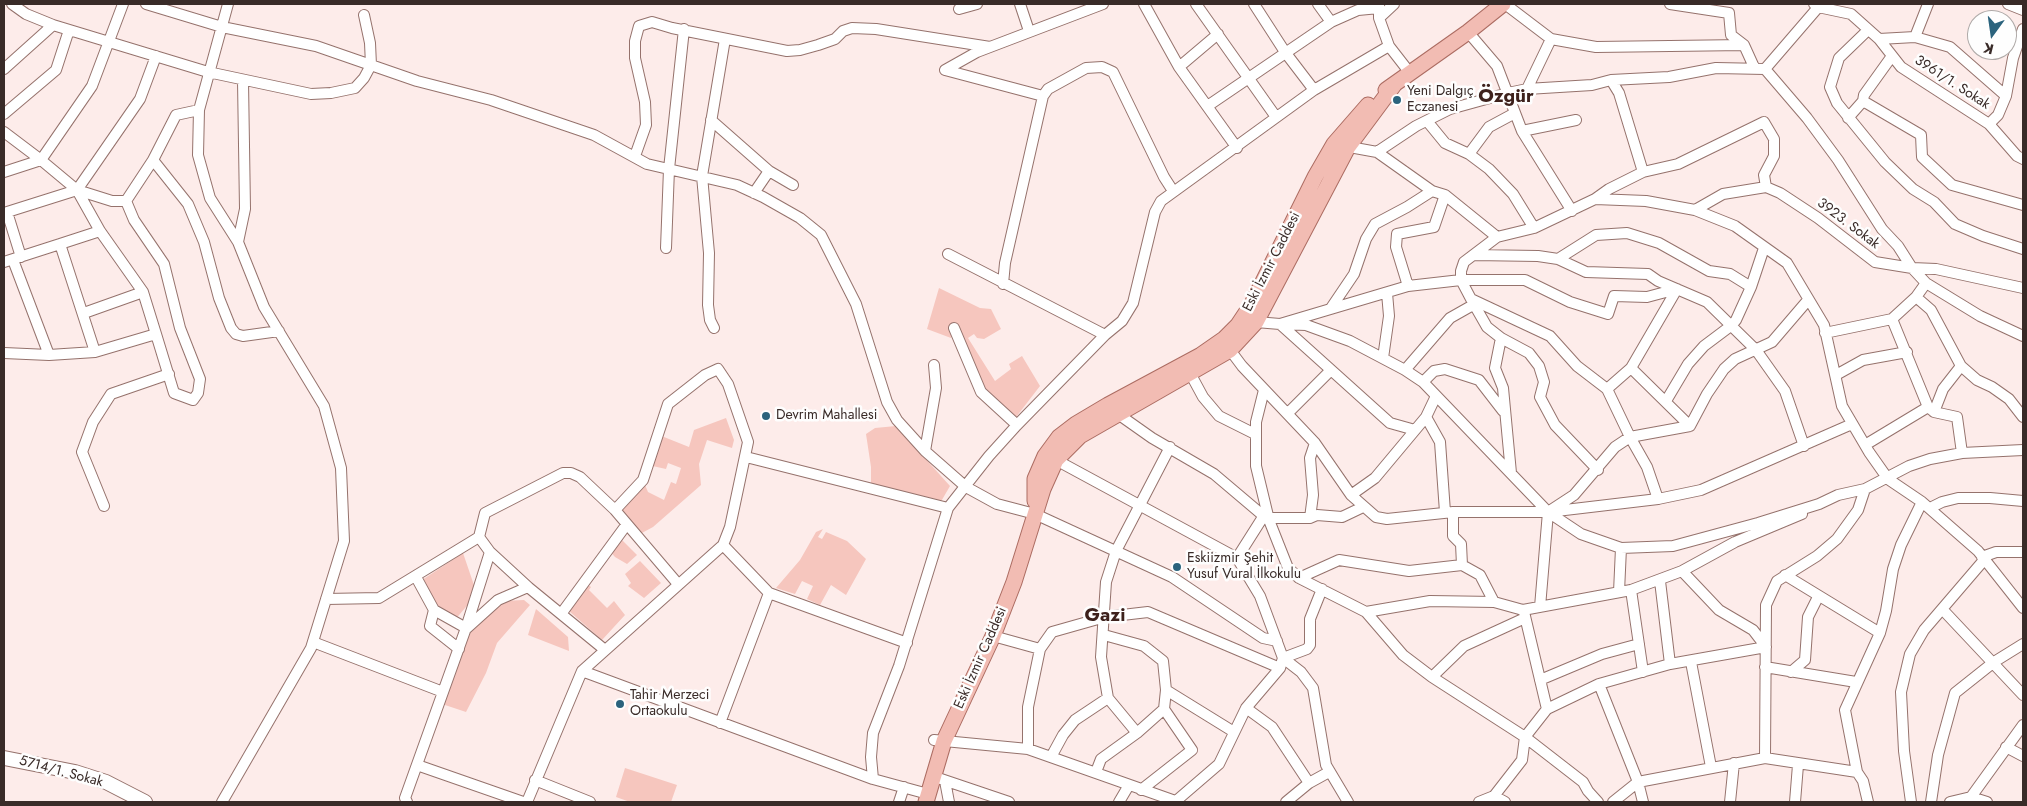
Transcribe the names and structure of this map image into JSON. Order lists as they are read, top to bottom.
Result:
{
  "streets": {
    "main road": ["Eski İzmir Caddesi", "5714/1. Sokak"],
    "street": ["3961/1. Sokak", "3923. Sokak"]
  },
  "districts": ["Özgür", "Gazi"],
  "places": [
    "Yeni Dalgıç Eczanesi",
    "Devrim Mahallesi",
    "Eskiizmir Şehit Yusuf Vural İlkokulu",
    "Tahir Merzeci Ortaokulu"
  ],
  "north": "bottom"
}
